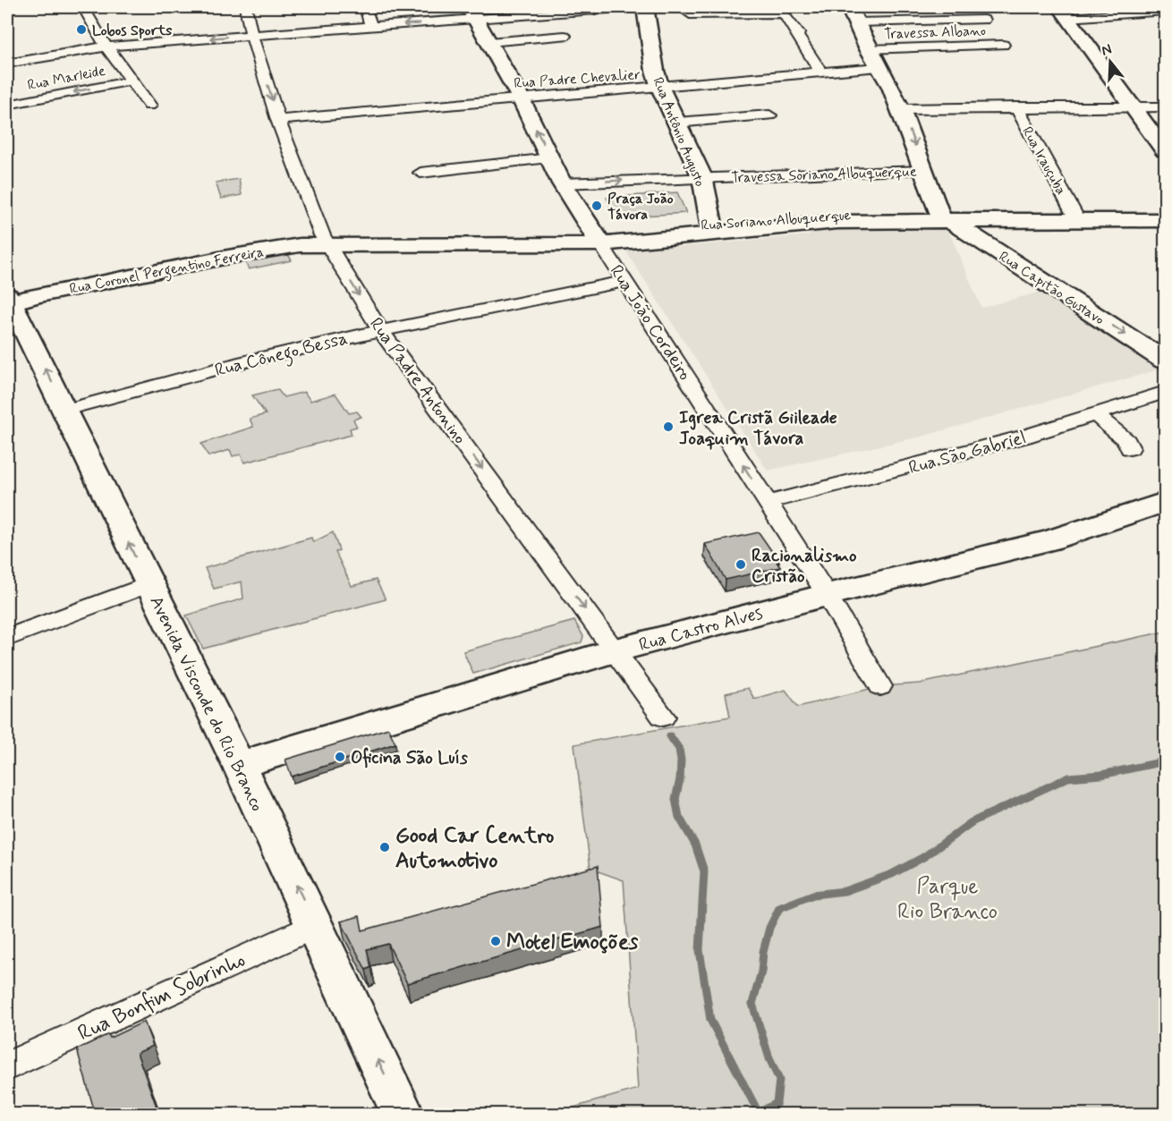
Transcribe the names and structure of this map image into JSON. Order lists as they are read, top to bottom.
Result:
{
  "streets": {
    "street": [
      "Travessa Albano",
      "Rua Marleide",
      "Rua Padre Chevalier",
      "Rua Antônio Augusto",
      "Rua Irauçuba",
      "Travessa Soriano Albuquerque",
      "Rua Soriano Albuquerque",
      "Rua Coronel Pergentino Ferreira",
      "Rua Capitão Gustavo",
      "Rua João Cordeiro",
      "Rua Cônego Bessa",
      "Rua Padre Antonino",
      "Rua São Gabriel",
      "Rua Castro Alves",
      "Avenida Visconde do Rio Branco",
      "Rua Bonfim Sobrinho"
    ]
  },
  "crossings": [
    ["Rua Padre Chevalier", "Rua Antônio Augusto"],
    ["Rua Padre Chevalier", "Rua João Cordeiro"],
    ["Rua Padre Chevalier", "Rua Padre Antonino"],
    ["Rua Antônio Augusto", "Travessa Soriano Albuquerque"],
    ["Rua Antônio Augusto", "Rua Soriano Albuquerque"],
    ["Rua Irauçuba", "Rua Soriano Albuquerque"],
    ["Travessa Soriano Albuquerque", "Rua João Cordeiro"],
    ["Rua Soriano Albuquerque", "Rua Coronel Pergentino Ferreira"],
    ["Rua Soriano Albuquerque", "Rua Capitão Gustavo"],
    ["Rua Soriano Albuquerque", "Rua João Cordeiro"],
    ["Rua Soriano Albuquerque", "Rua Padre Antonino"],
    ["Rua Coronel Pergentino Ferreira", "Rua Padre Antonino"],
    ["Rua Coronel Pergentino Ferreira", "Avenida Visconde do Rio Branco"],
    ["Rua João Cordeiro", "Rua Cônego Bessa"],
    ["Rua João Cordeiro", "Rua São Gabriel"],
    ["Rua João Cordeiro", "Rua Castro Alves"],
    ["Rua Cônego Bessa", "Rua Padre Antonino"],
    ["Rua Cônego Bessa", "Avenida Visconde do Rio Branco"],
    ["Rua Padre Antonino", "Rua Castro Alves"],
    ["Rua Castro Alves", "Avenida Visconde do Rio Branco"],
    ["Avenida Visconde do Rio Branco", "Rua Bonfim Sobrinho"]
  ],
  "one_way": ["Rua João Cordeiro", "Rua Padre Antonino", "Avenida Visconde do Rio Branco"],
  "parks": ["Parque Rio Branco"],
  "places": [
    "Lobos Sports",
    "Praça João Távora",
    "Igrea Cristã Giileade Joaquim Távora",
    "Racionalismo Cristão",
    "Oficina São Luís",
    "Good Car Centro Automotivo",
    "Motel Emoções"
  ],
  "north": "top"
}
